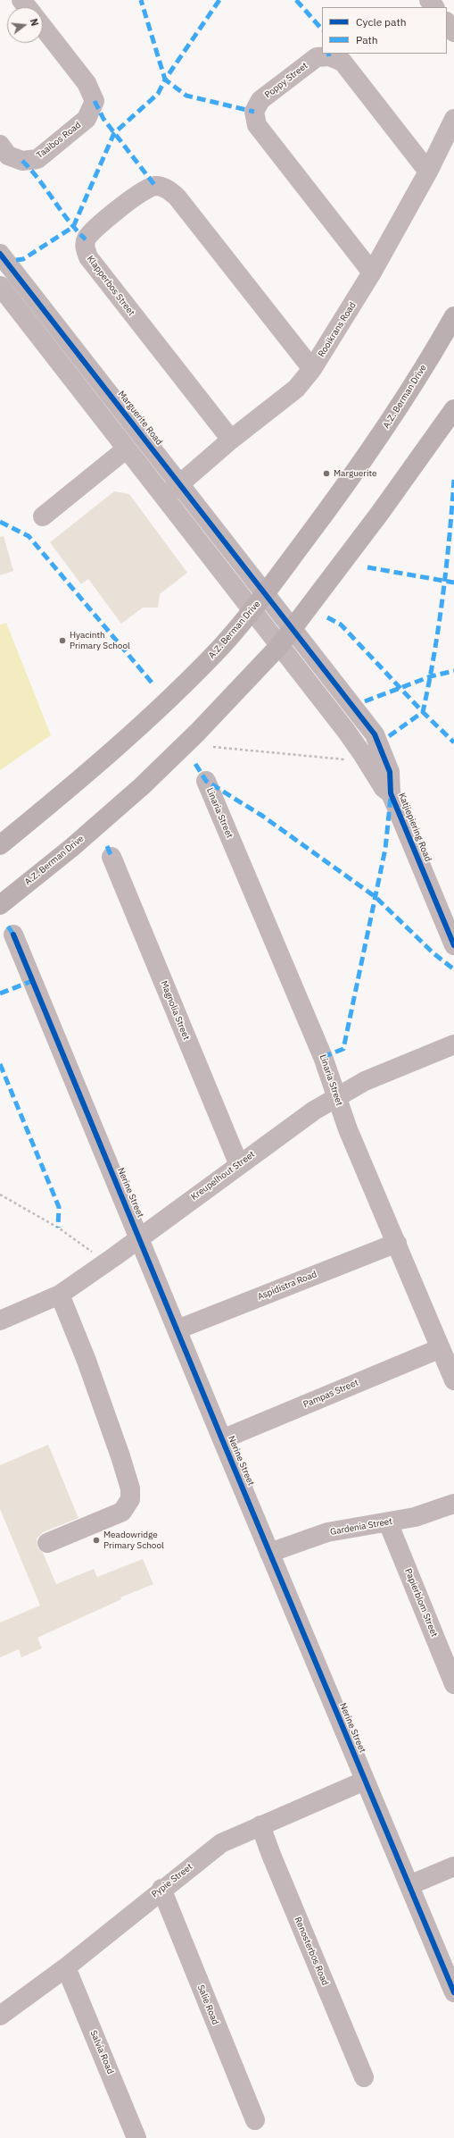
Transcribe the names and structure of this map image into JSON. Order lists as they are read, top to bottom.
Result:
{
  "streets": {
    "main road": ["A.Z. Berman Drive"],
    "street": [
      "Poppy Street",
      "Taaibos Road",
      "Klapperbos Street",
      "Rooikrans Road",
      "Marguerite Road",
      "Linaria Street",
      "Katjiepiering Road",
      "Magnolia Street",
      "Kreupelhout Street",
      "Nerine Street",
      "Aspidistra Road",
      "Pampas Street",
      "Gardenia Street",
      "Papierblom Street",
      "Pypie Street",
      "Renosterbos Road",
      "Salie Road",
      "Salvia Road"
    ]
  },
  "crossings": [
    ["Poppy Street", "Rooikrans Road"],
    ["Klapperbos Street", "Rooikrans Road"],
    ["Rooikrans Road", "Marguerite Road"],
    ["A.Z. Berman Drive", "Marguerite Road"],
    ["A.Z. Berman Drive", "Katjiepiering Road"],
    ["Marguerite Road", "Katjiepiering Road"],
    ["Linaria Street", "Kreupelhout Street"],
    ["Linaria Street", "Aspidistra Road"],
    ["Linaria Street", "Pampas Street"],
    ["Magnolia Street", "Kreupelhout Street"],
    ["Kreupelhout Street", "Nerine Street"],
    ["Nerine Street", "Aspidistra Road"],
    ["Nerine Street", "Pampas Street"],
    ["Nerine Street", "Gardenia Street"],
    ["Nerine Street", "Pypie Street"],
    ["Gardenia Street", "Papierblom Street"],
    ["Pypie Street", "Renosterbos Road"],
    ["Pypie Street", "Salie Road"],
    ["Pypie Street", "Salvia Road"]
  ],
  "places": ["Marguerite", "Hyacinth Primary School", "Meadowridge Primary School"],
  "legend": ["Cycle path", "Path"],
  "north": "right"
}
